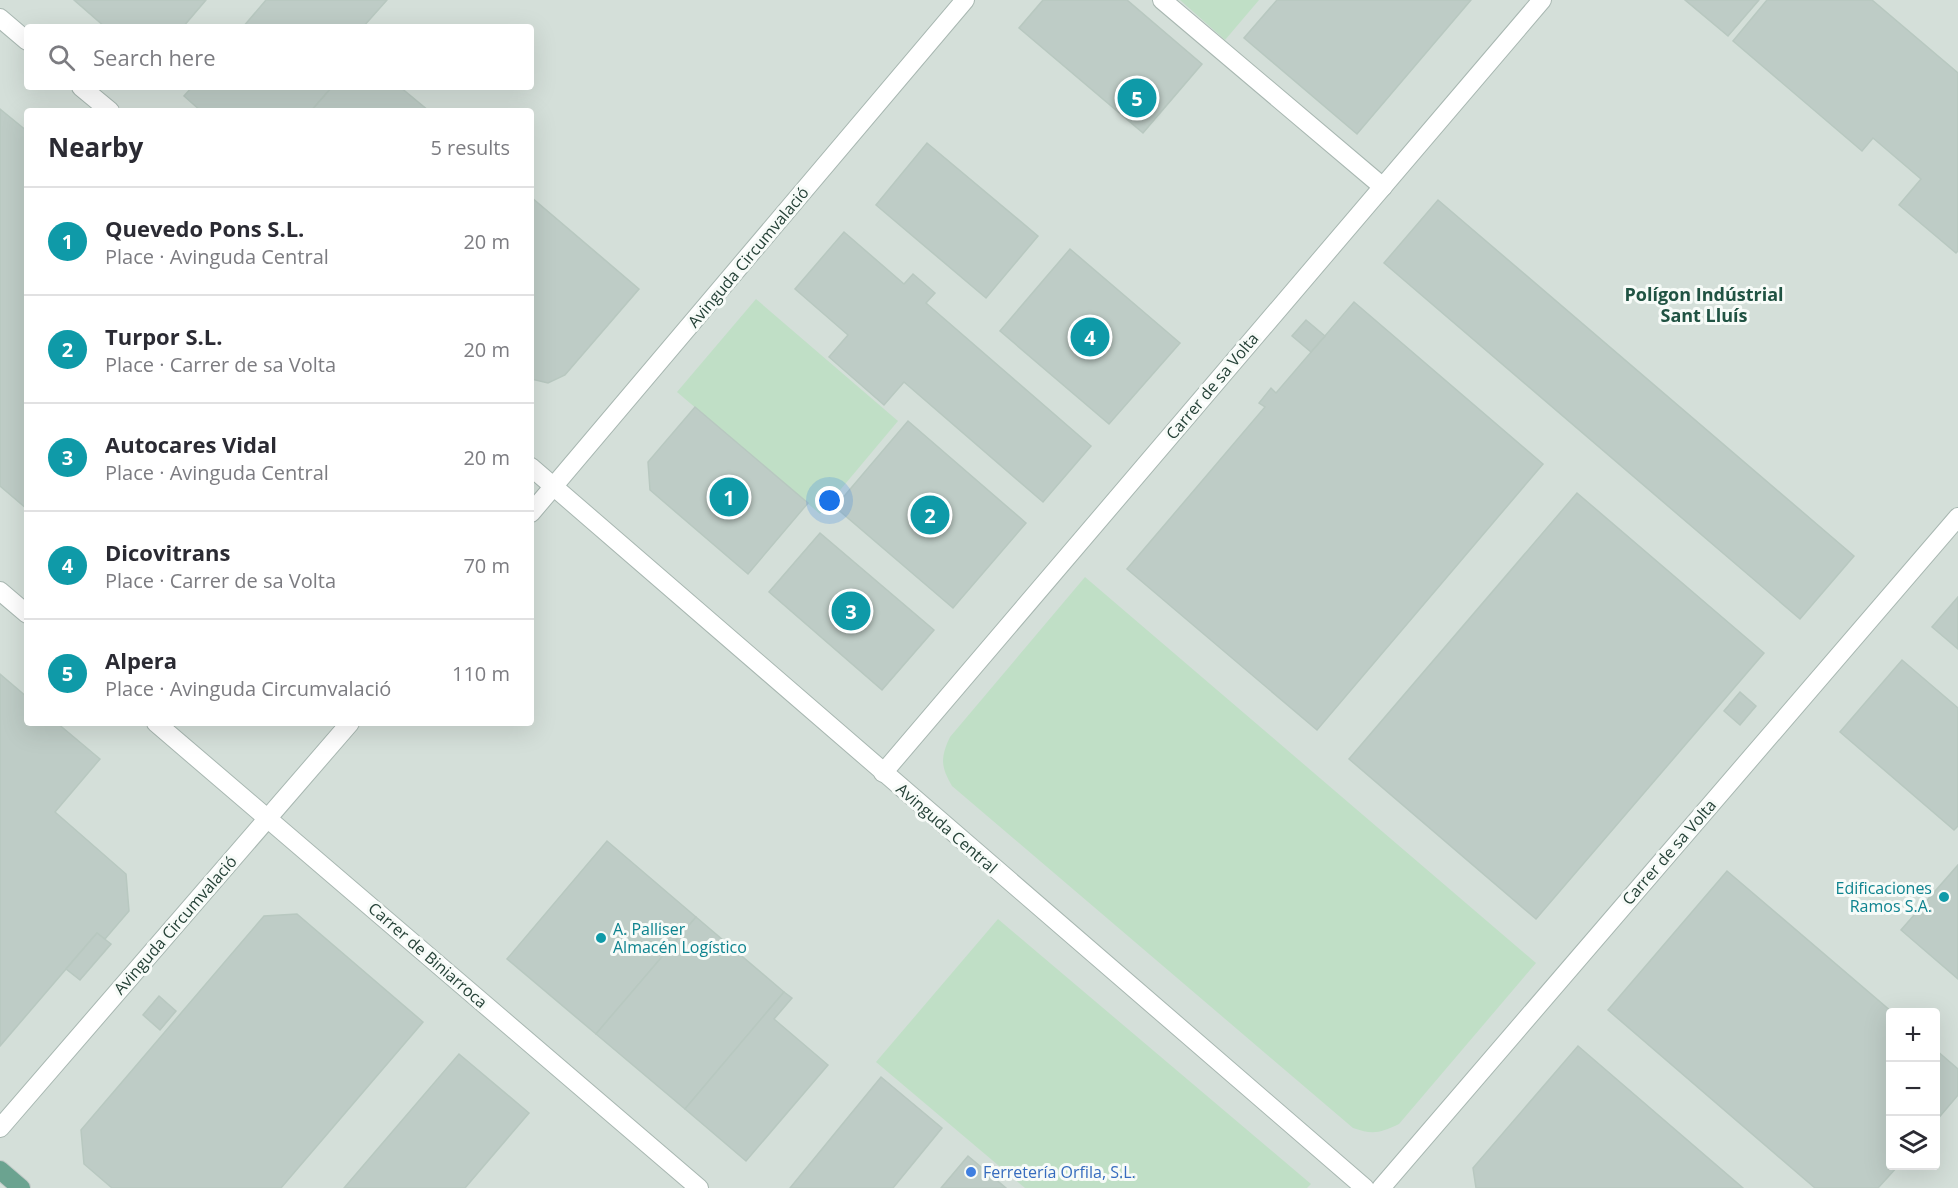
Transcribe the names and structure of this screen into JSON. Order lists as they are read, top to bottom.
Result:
{
  "streets": {
    "street": [
      "Avinguda Circumvalació",
      "Carrer de sa Volta",
      "Avinguda Central",
      "Carrer de Biniarroca"
    ]
  },
  "crossings": [
    ["Avinguda Circumvalació", "Avinguda Central"],
    ["Avinguda Circumvalació", "Carrer de Biniarroca"],
    ["Carrer de sa Volta", "Avinguda Central"]
  ],
  "districts": ["Polígon Indústrial Sant Lluís"],
  "places": ["Edificaciones Ramos S.A.", "A. Palliser Almacén Logístico", "Ferretería Orfila, S.L."],
  "page": {
    "search": "Search here",
    "pins": [
      "5",
      "4",
      "1",
      "2",
      "3"
    ],
    "heading": ["Nearby", "5 results"],
    "list": [
      {
        "mark": "1",
        "name": "Quevedo Pons S.L.",
        "note": "Place · Avinguda Central",
        "value": "20 m"
      },
      {
        "mark": "2",
        "name": "Turpor S.L.",
        "note": "Place · Carrer de sa Volta",
        "value": "20 m"
      },
      {
        "mark": "3",
        "name": "Autocares Vidal",
        "note": "Place · Avinguda Central",
        "value": "20 m"
      },
      {
        "mark": "4",
        "name": "Dicovitrans",
        "note": "Place · Carrer de sa Volta",
        "value": "70 m"
      },
      {
        "mark": "5",
        "name": "Alpera",
        "note": "Place · Avinguda Circumvalació",
        "value": "110 m"
      }
    ],
    "map_buttons": ["+", "−"]
  }
}
